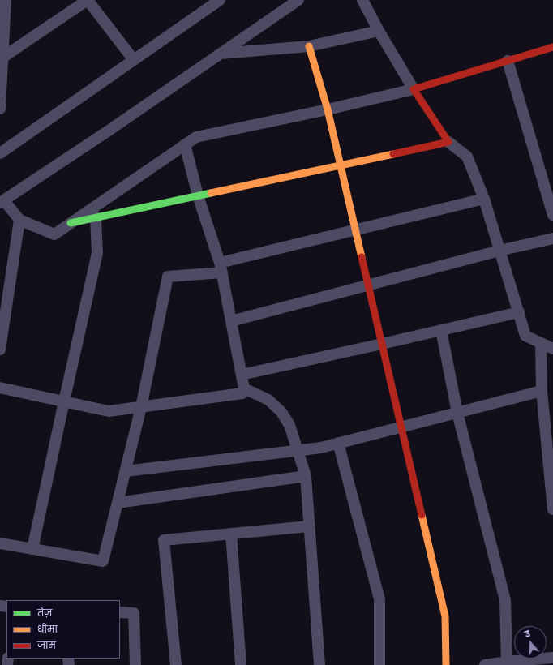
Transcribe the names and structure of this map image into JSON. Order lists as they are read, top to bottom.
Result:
{
  "legend": ["तेज़", "धीमा", "जाम"],
  "north": "top"
}
